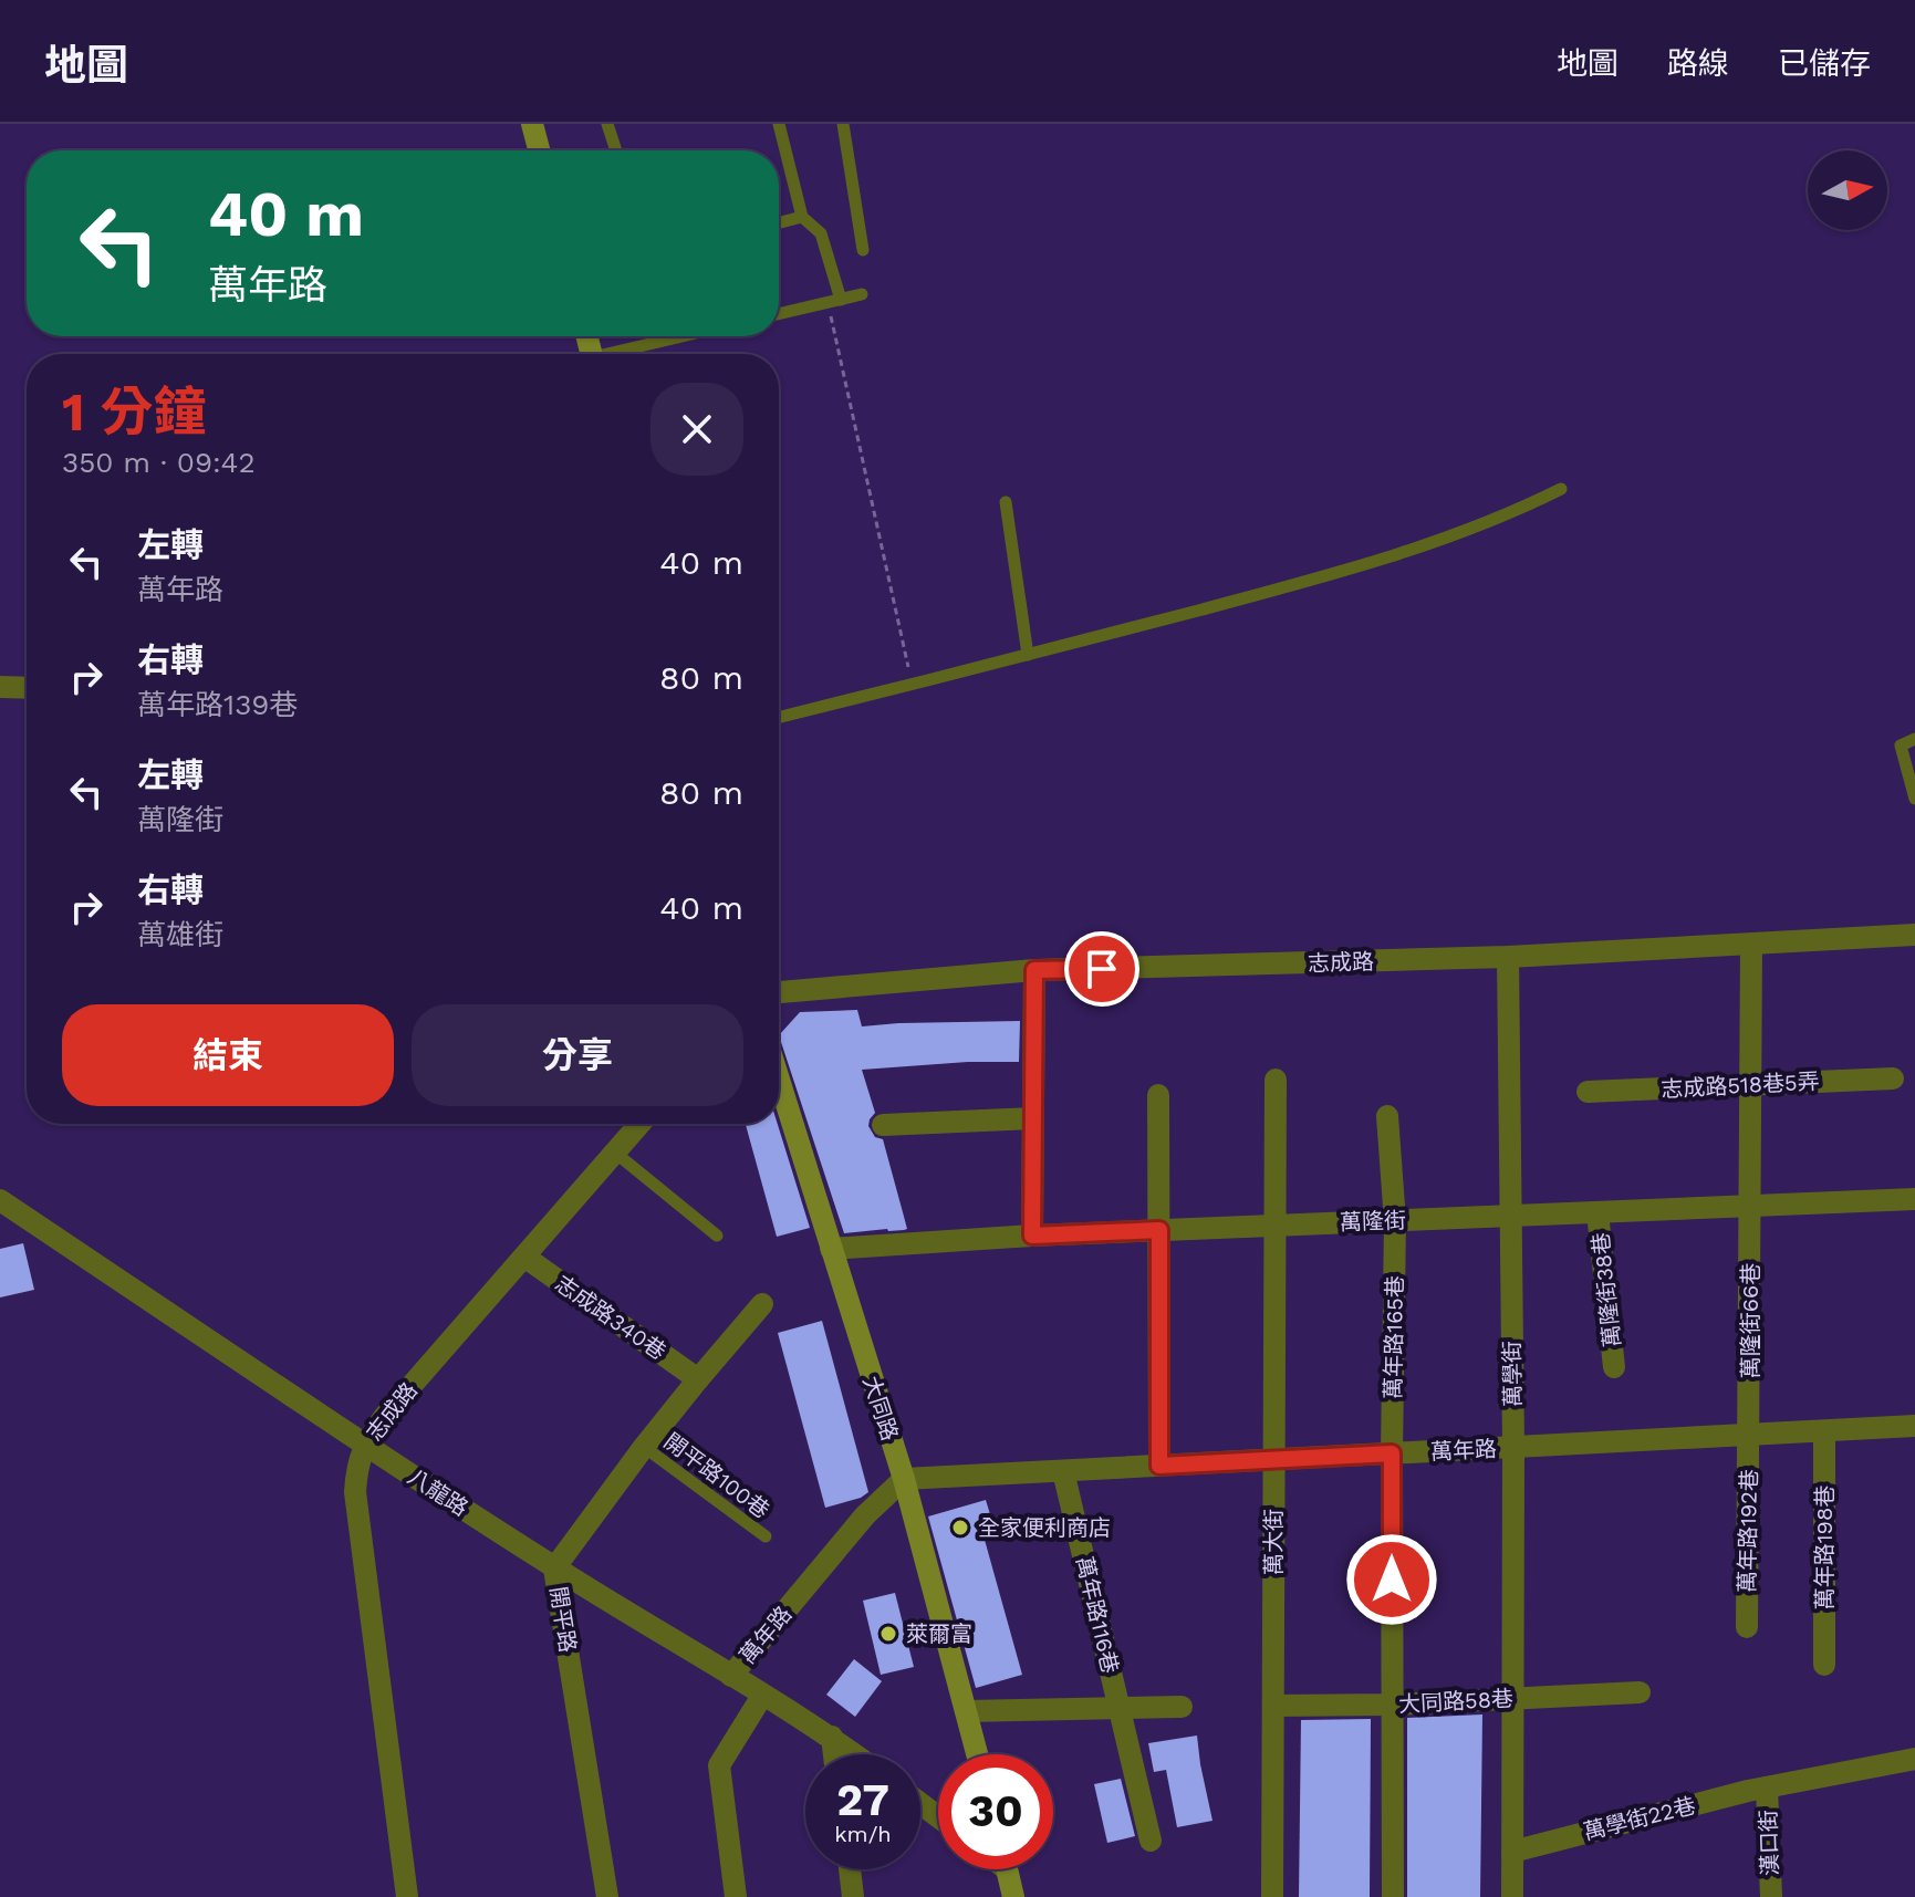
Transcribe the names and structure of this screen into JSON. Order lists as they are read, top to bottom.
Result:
{
  "streets": {
    "main road": ["大同路"],
    "street": [
      "志成路",
      "志成路518巷5弄",
      "萬隆街",
      "萬隆街38巷",
      "志成路340巷",
      "萬隆街66巷",
      "萬年路165巷",
      "萬學街",
      "萬年路",
      "八龍路",
      "萬年路192巷",
      "萬大街",
      "萬年路198巷",
      "萬年路116巷",
      "開平路",
      "大同路58巷",
      "萬學街22巷",
      "漢口街"
    ],
    "lane": ["開平路100巷"]
  },
  "crossings": [
    ["志成路", "志成路340巷"],
    ["志成路", "萬隆街66巷"],
    ["志成路", "萬學街"],
    ["志成路", "八龍路"],
    ["志成路518巷5弄", "萬隆街66巷"],
    ["萬隆街", "萬隆街38巷"],
    ["萬隆街", "萬隆街66巷"],
    ["萬隆街", "萬年路165巷"],
    ["萬隆街", "萬學街"],
    ["萬隆街", "大同路"],
    ["萬隆街", "萬大街"],
    ["志成路340巷", "開平路"],
    ["萬隆街66巷", "萬年路"],
    ["萬隆街66巷", "萬年路192巷"],
    ["萬年路165巷", "萬年路"],
    ["萬年路165巷", "大同路58巷"],
    ["萬學街", "萬年路"],
    ["萬學街", "大同路58巷"],
    ["萬學街", "萬學街22巷"],
    ["大同路", "萬年路"],
    ["萬年路", "八龍路"],
    ["萬年路", "萬年路192巷"],
    ["萬年路", "萬大街"],
    ["萬年路", "萬年路198巷"],
    ["萬年路", "萬年路116巷"],
    ["開平路100巷", "開平路"],
    ["八龍路", "開平路"],
    ["萬大街", "大同路58巷"],
    ["萬學街22巷", "漢口街"]
  ],
  "places": ["全家便利商店", "萊爾富"],
  "north": "right",
  "page": {
    "header": "地圖",
    "nav": ["地圖", "路線", "已儲存"],
    "turn": ["40 m", "萬年路"],
    "heading": ["1 分鐘", "350 m · 09:42"],
    "list": [
      {
        "name": "左轉",
        "note": "萬年路",
        "value": "40 m"
      },
      {
        "name": "右轉",
        "note": "萬年路139巷",
        "value": "80 m"
      },
      {
        "name": "左轉",
        "note": "萬隆街",
        "value": "80 m"
      },
      {
        "name": "右轉",
        "note": "萬雄街",
        "value": "40 m"
      }
    ],
    "buttons": ["結束", "分享"],
    "speed": "27 km/h",
    "limit": "30"
  }
}
